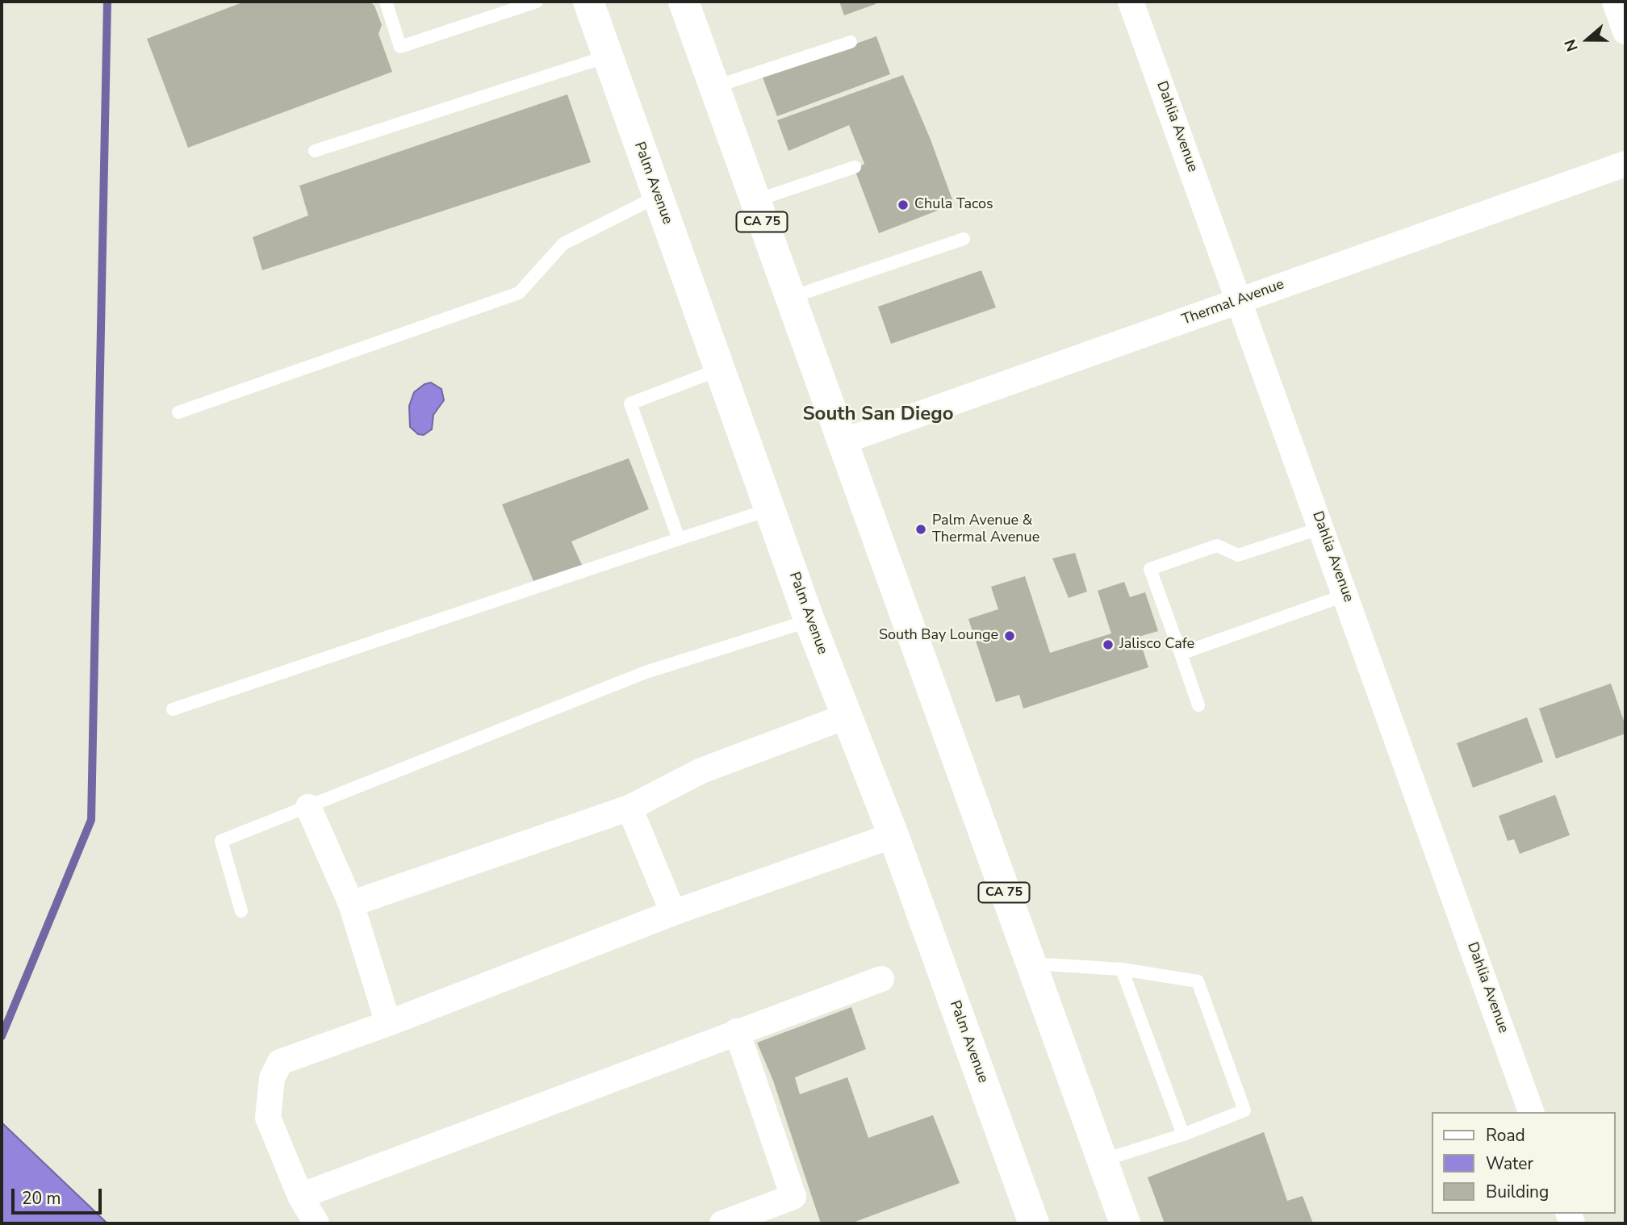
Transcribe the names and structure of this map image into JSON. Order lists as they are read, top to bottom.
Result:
{
  "streets": {
    "highway": ["Palm Avenue", "CA 75"],
    "street": ["Dahlia Avenue", "Thermal Avenue"]
  },
  "crossings": [
    ["Dahlia Avenue", "Thermal Avenue"],
    ["CA 75", "Thermal Avenue"]
  ],
  "districts": ["South San Diego"],
  "places": [
    "Chula Tacos",
    "Palm Avenue & Thermal Avenue",
    "South Bay Lounge",
    "Jalisco Cafe"
  ],
  "legend": ["Road", "Water", "Building"],
  "scale_bar": "20 m",
  "north": "left"
}
